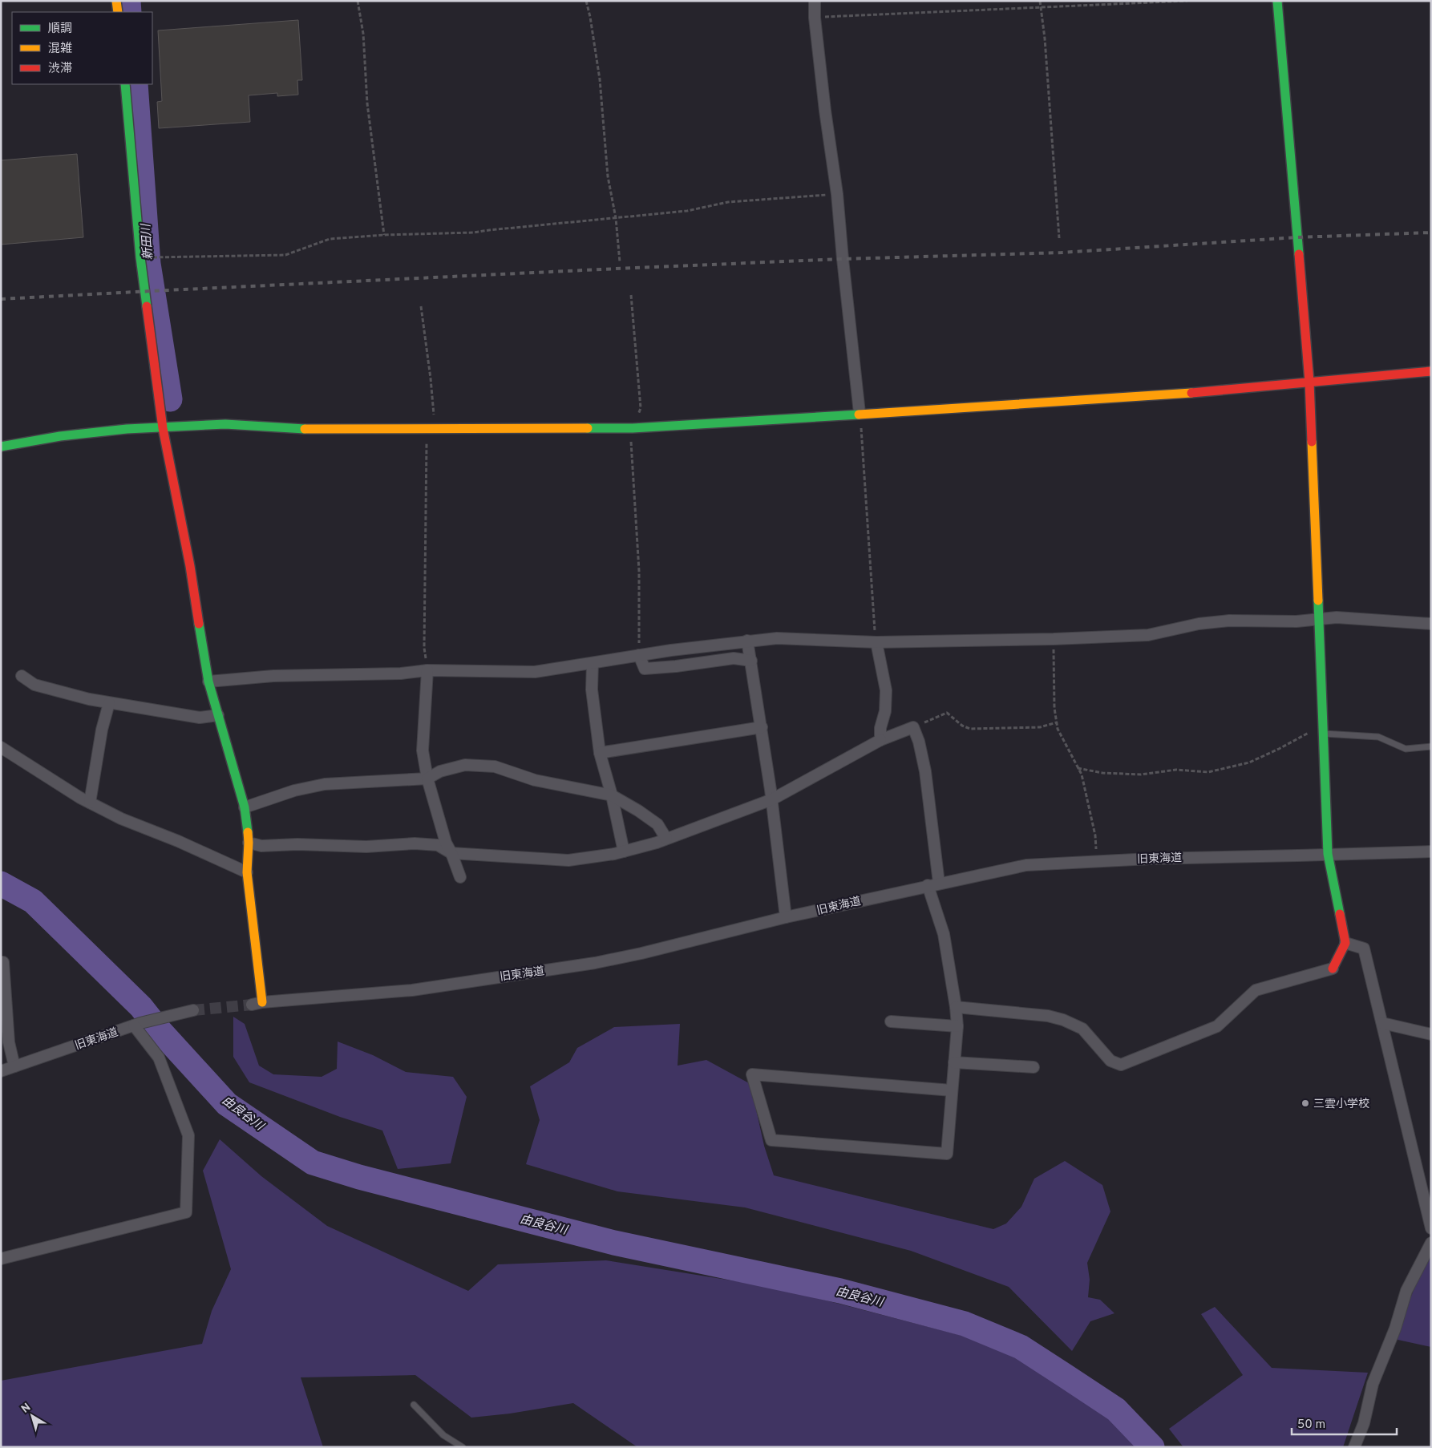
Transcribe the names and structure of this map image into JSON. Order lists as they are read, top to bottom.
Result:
{
  "streets": {
    "street": ["旧東海道"]
  },
  "water": ["新田川", "由良谷川"],
  "places": ["三雲小学校"],
  "legend": ["順調", "混雑", "渋滞"],
  "scale_bar": "50 m",
  "north": "top left"
}
